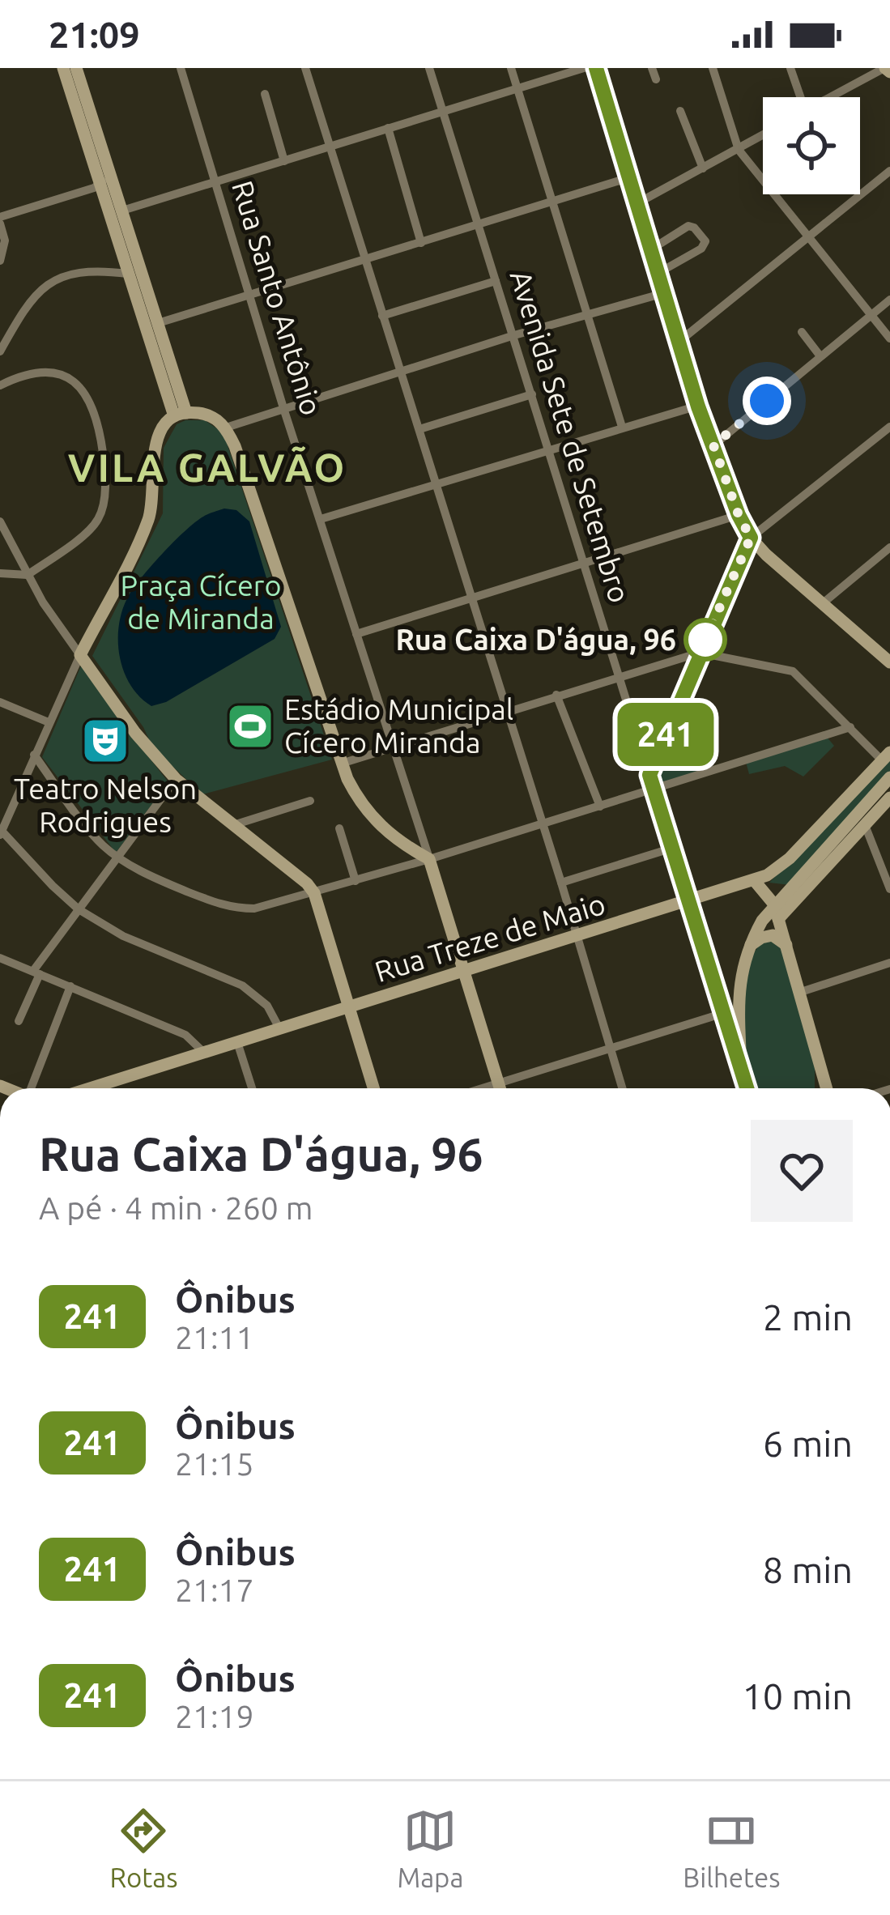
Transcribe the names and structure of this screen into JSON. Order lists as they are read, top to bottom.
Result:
{
  "streets": {
    "street": ["Rua Santo Antônio", "Avenida Sete de Setembro", "Rua Treze de Maio"]
  },
  "crossings": [
    ["Rua Santo Antônio", "Rua Treze de Maio"],
    ["Avenida Sete de Setembro", "Rua Treze de Maio"]
  ],
  "districts": ["VILA GALVÃO"],
  "parks": ["Praça Cícero de Miranda"],
  "places": {
    "other": ["Rua Caixa D'água, 96"],
    "sports": ["Estádio Municipal Cícero Miranda"],
    "theatre": ["Teatro Nelson Rodrigues"]
  },
  "lines": ["bus line 241"],
  "page": {
    "status": "21:09",
    "on_map": "241",
    "heading": ["Rua Caixa D'água, 96", "A pé · 4 min · 260 m"],
    "list": [
      {
        "mark": "241",
        "name": "Ônibus",
        "note": "21:11",
        "value": "2 min"
      },
      {
        "mark": "241",
        "name": "Ônibus",
        "note": "21:15",
        "value": "6 min"
      },
      {
        "mark": "241",
        "name": "Ônibus",
        "note": "21:17",
        "value": "8 min"
      },
      {
        "mark": "241",
        "name": "Ônibus",
        "note": "21:19",
        "value": "10 min"
      }
    ],
    "tabs": ["Rotas", "Mapa", "Bilhetes"]
  }
}
